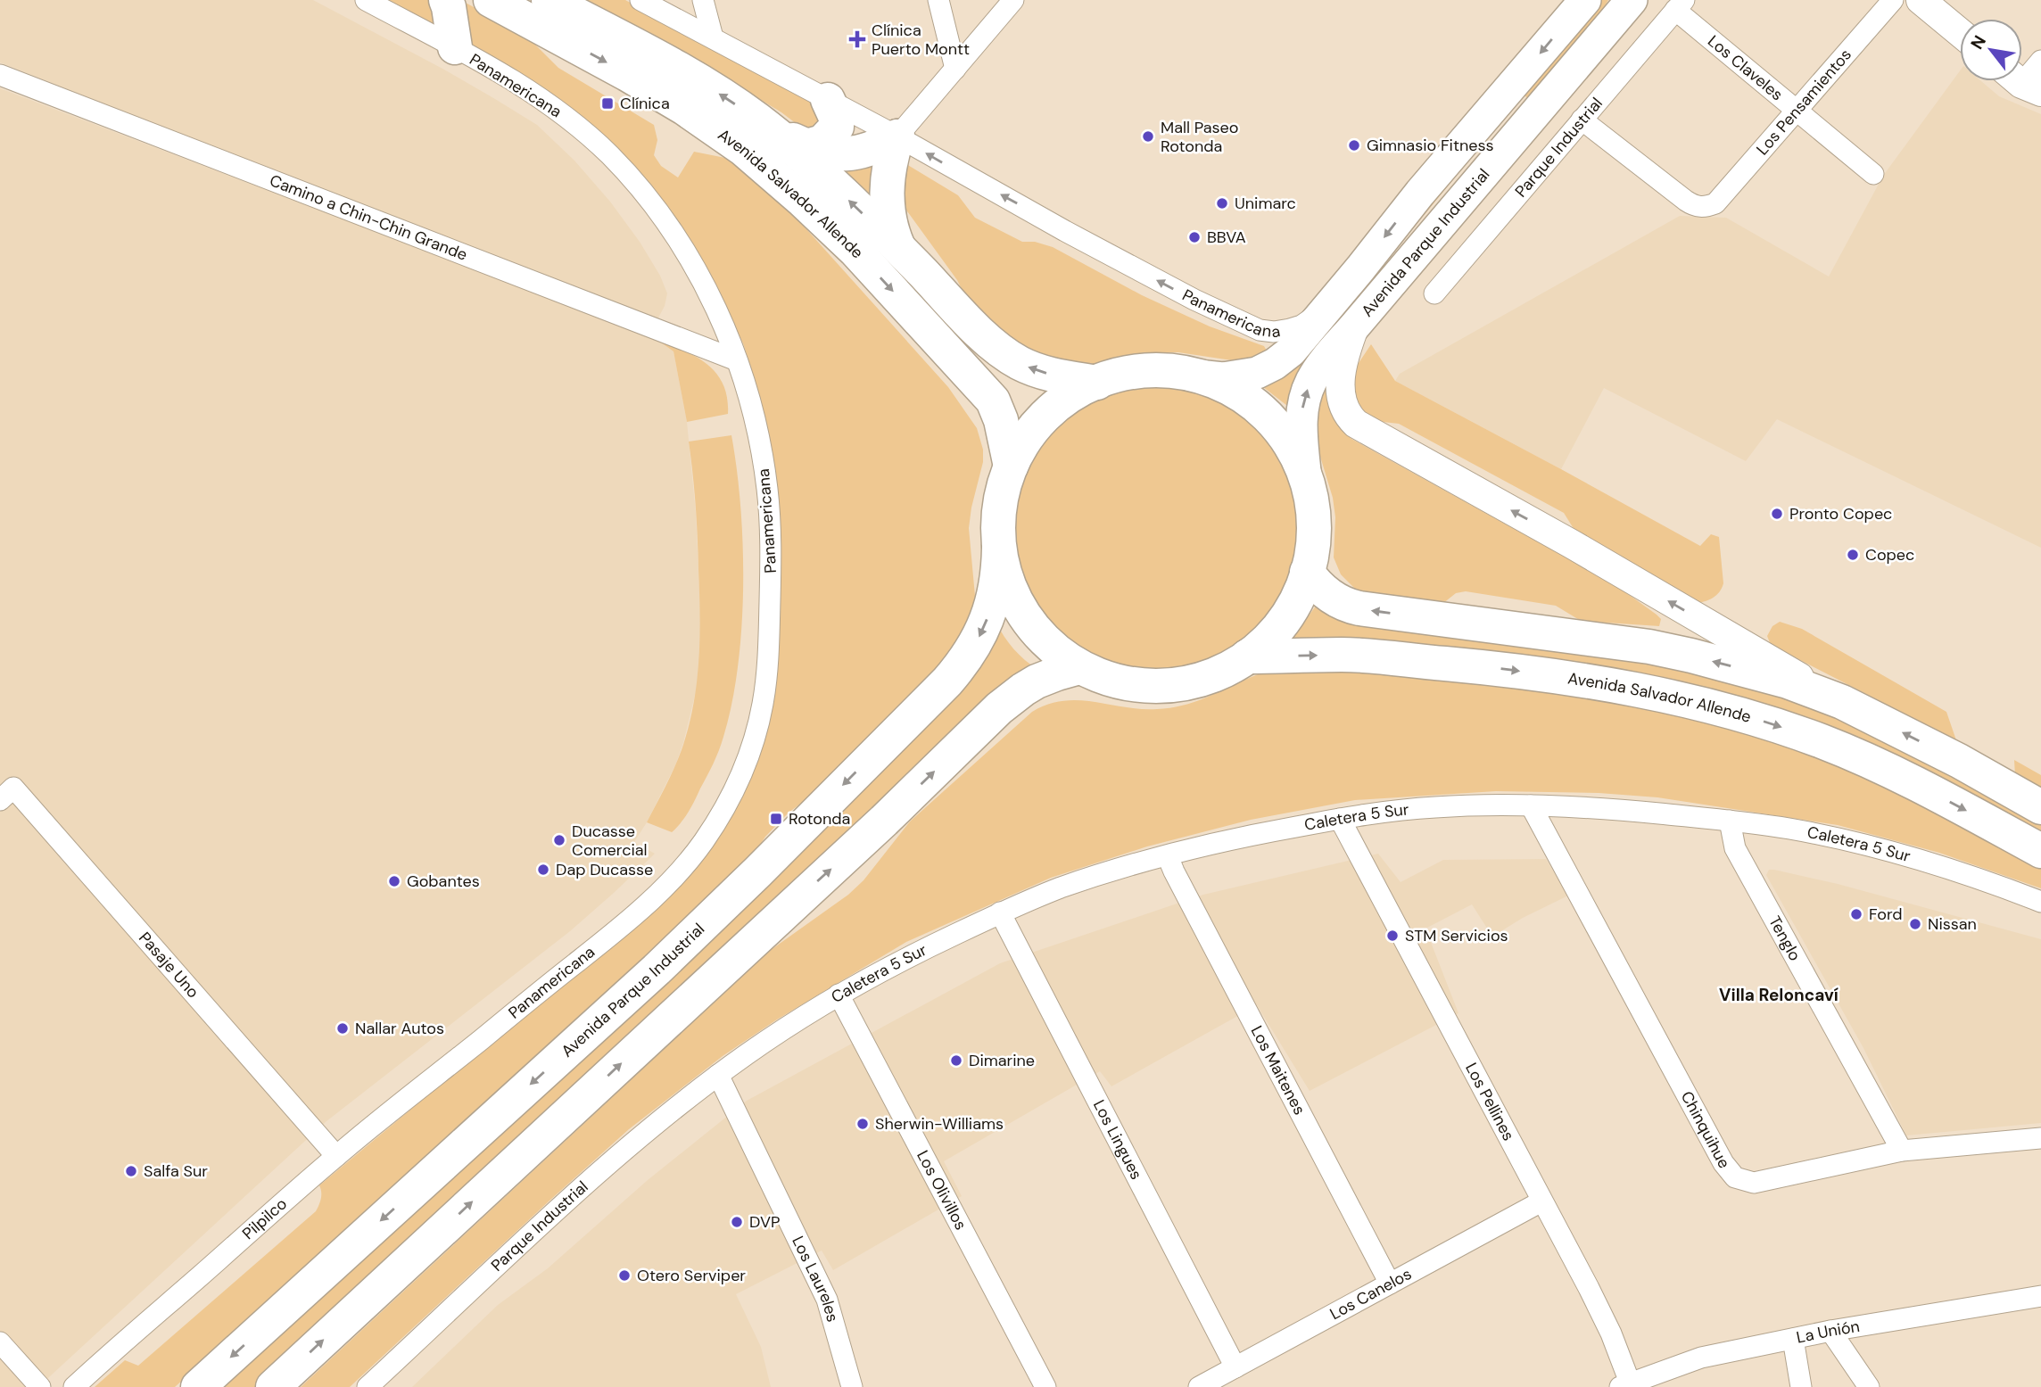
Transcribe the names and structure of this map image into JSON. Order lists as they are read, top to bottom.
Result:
{
  "streets": {
    "highway": ["Avenida Salvador Allende", "Avenida Parque Industrial"],
    "street": [
      "Los Claveles",
      "Panamericana",
      "Los Pensamientos",
      "Parque Industrial",
      "Camino a Chin-Chin Grande",
      "Caletera 5 Sur",
      "Tenglo",
      "Pasaje Uno",
      "Los Maitenes",
      "Los Pellines",
      "Chinquihue",
      "Los Lingues",
      "Los Olivillos",
      "Pilpilco",
      "Los Laureles",
      "Los Canelos",
      "La Unión"
    ]
  },
  "crossings": [
    ["Los Claveles", "Los Pensamientos"],
    ["Los Claveles", "Parque Industrial"],
    ["Panamericana", "Camino a Chin-Chin Grande"],
    ["Panamericana", "Avenida Parque Industrial"],
    ["Panamericana", "Pilpilco"],
    ["Los Pensamientos", "Parque Industrial"],
    ["Parque Industrial", "Caletera 5 Sur"],
    ["Parque Industrial", "Los Laureles"],
    ["Caletera 5 Sur", "Tenglo"],
    ["Caletera 5 Sur", "Los Maitenes"],
    ["Caletera 5 Sur", "Los Pellines"],
    ["Caletera 5 Sur", "Chinquihue"],
    ["Caletera 5 Sur", "Los Lingues"],
    ["Caletera 5 Sur", "Los Olivillos"],
    ["Caletera 5 Sur", "Los Laureles"],
    ["Tenglo", "Chinquihue"],
    ["Pasaje Uno", "Pilpilco"],
    ["Los Maitenes", "Los Canelos"],
    ["Los Pellines", "Los Canelos"],
    ["Los Pellines", "La Unión"],
    ["Los Lingues", "Los Canelos"]
  ],
  "one_way": ["Avenida Parque Industrial"],
  "districts": ["Villa Reloncaví"],
  "places": {
    "health": ["Clínica Puerto Montt"],
    "transit": ["Clínica", "Rotonda"],
    "other": [
      "Mall Paseo Rotonda",
      "Gimnasio Fitness",
      "Unimarc",
      "BBVA",
      "Pronto Copec",
      "Copec",
      "Ducasse Comercial",
      "Dap Ducasse",
      "Gobantes",
      "Ford",
      "Nissan",
      "STM Servicios",
      "Nallar Autos",
      "Dimarine",
      "Sherwin-Williams",
      "Salfa Sur",
      "DVP",
      "Otero Serviper"
    ]
  },
  "north": "top left"
}
